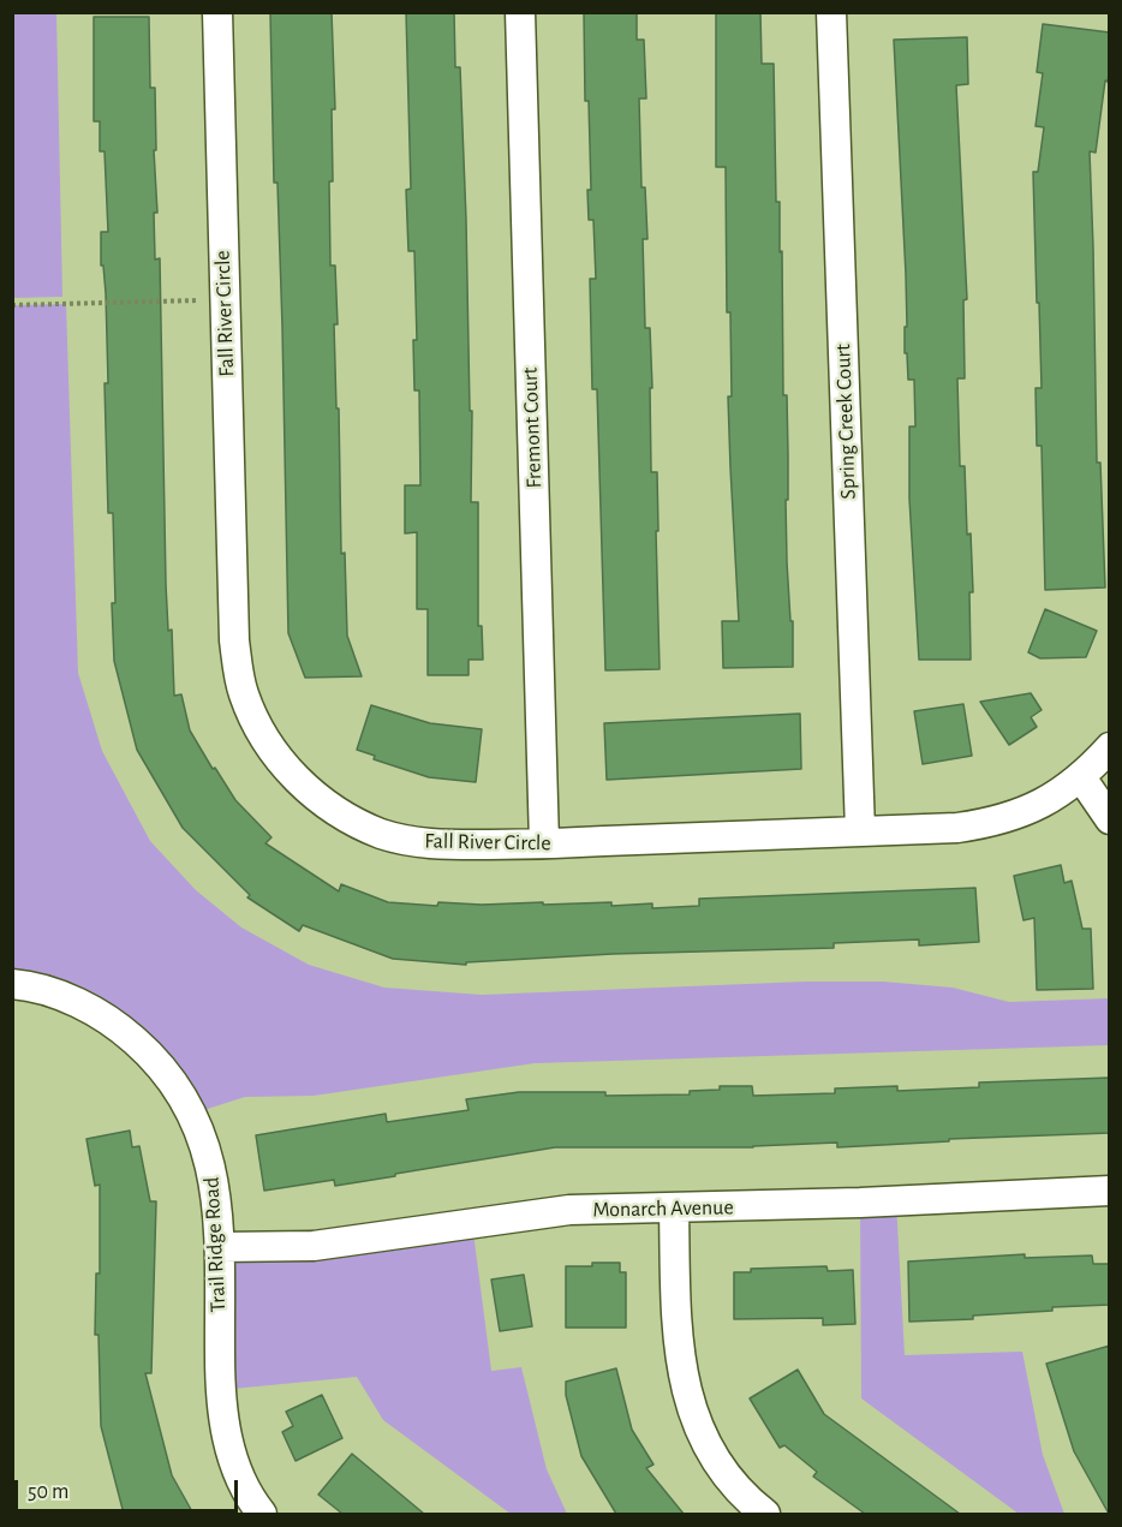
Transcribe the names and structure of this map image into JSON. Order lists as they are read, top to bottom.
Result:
{
  "streets": {
    "street": [
      "Fall River Circle",
      "Spring Creek Court",
      "Fremont Court",
      "Monarch Avenue",
      "Trail Ridge Road"
    ]
  },
  "crossings": [
    ["Fall River Circle", "Spring Creek Court"],
    ["Fall River Circle", "Fremont Court"],
    ["Monarch Avenue", "Trail Ridge Road"]
  ],
  "scale_bar": "50 m"
}
